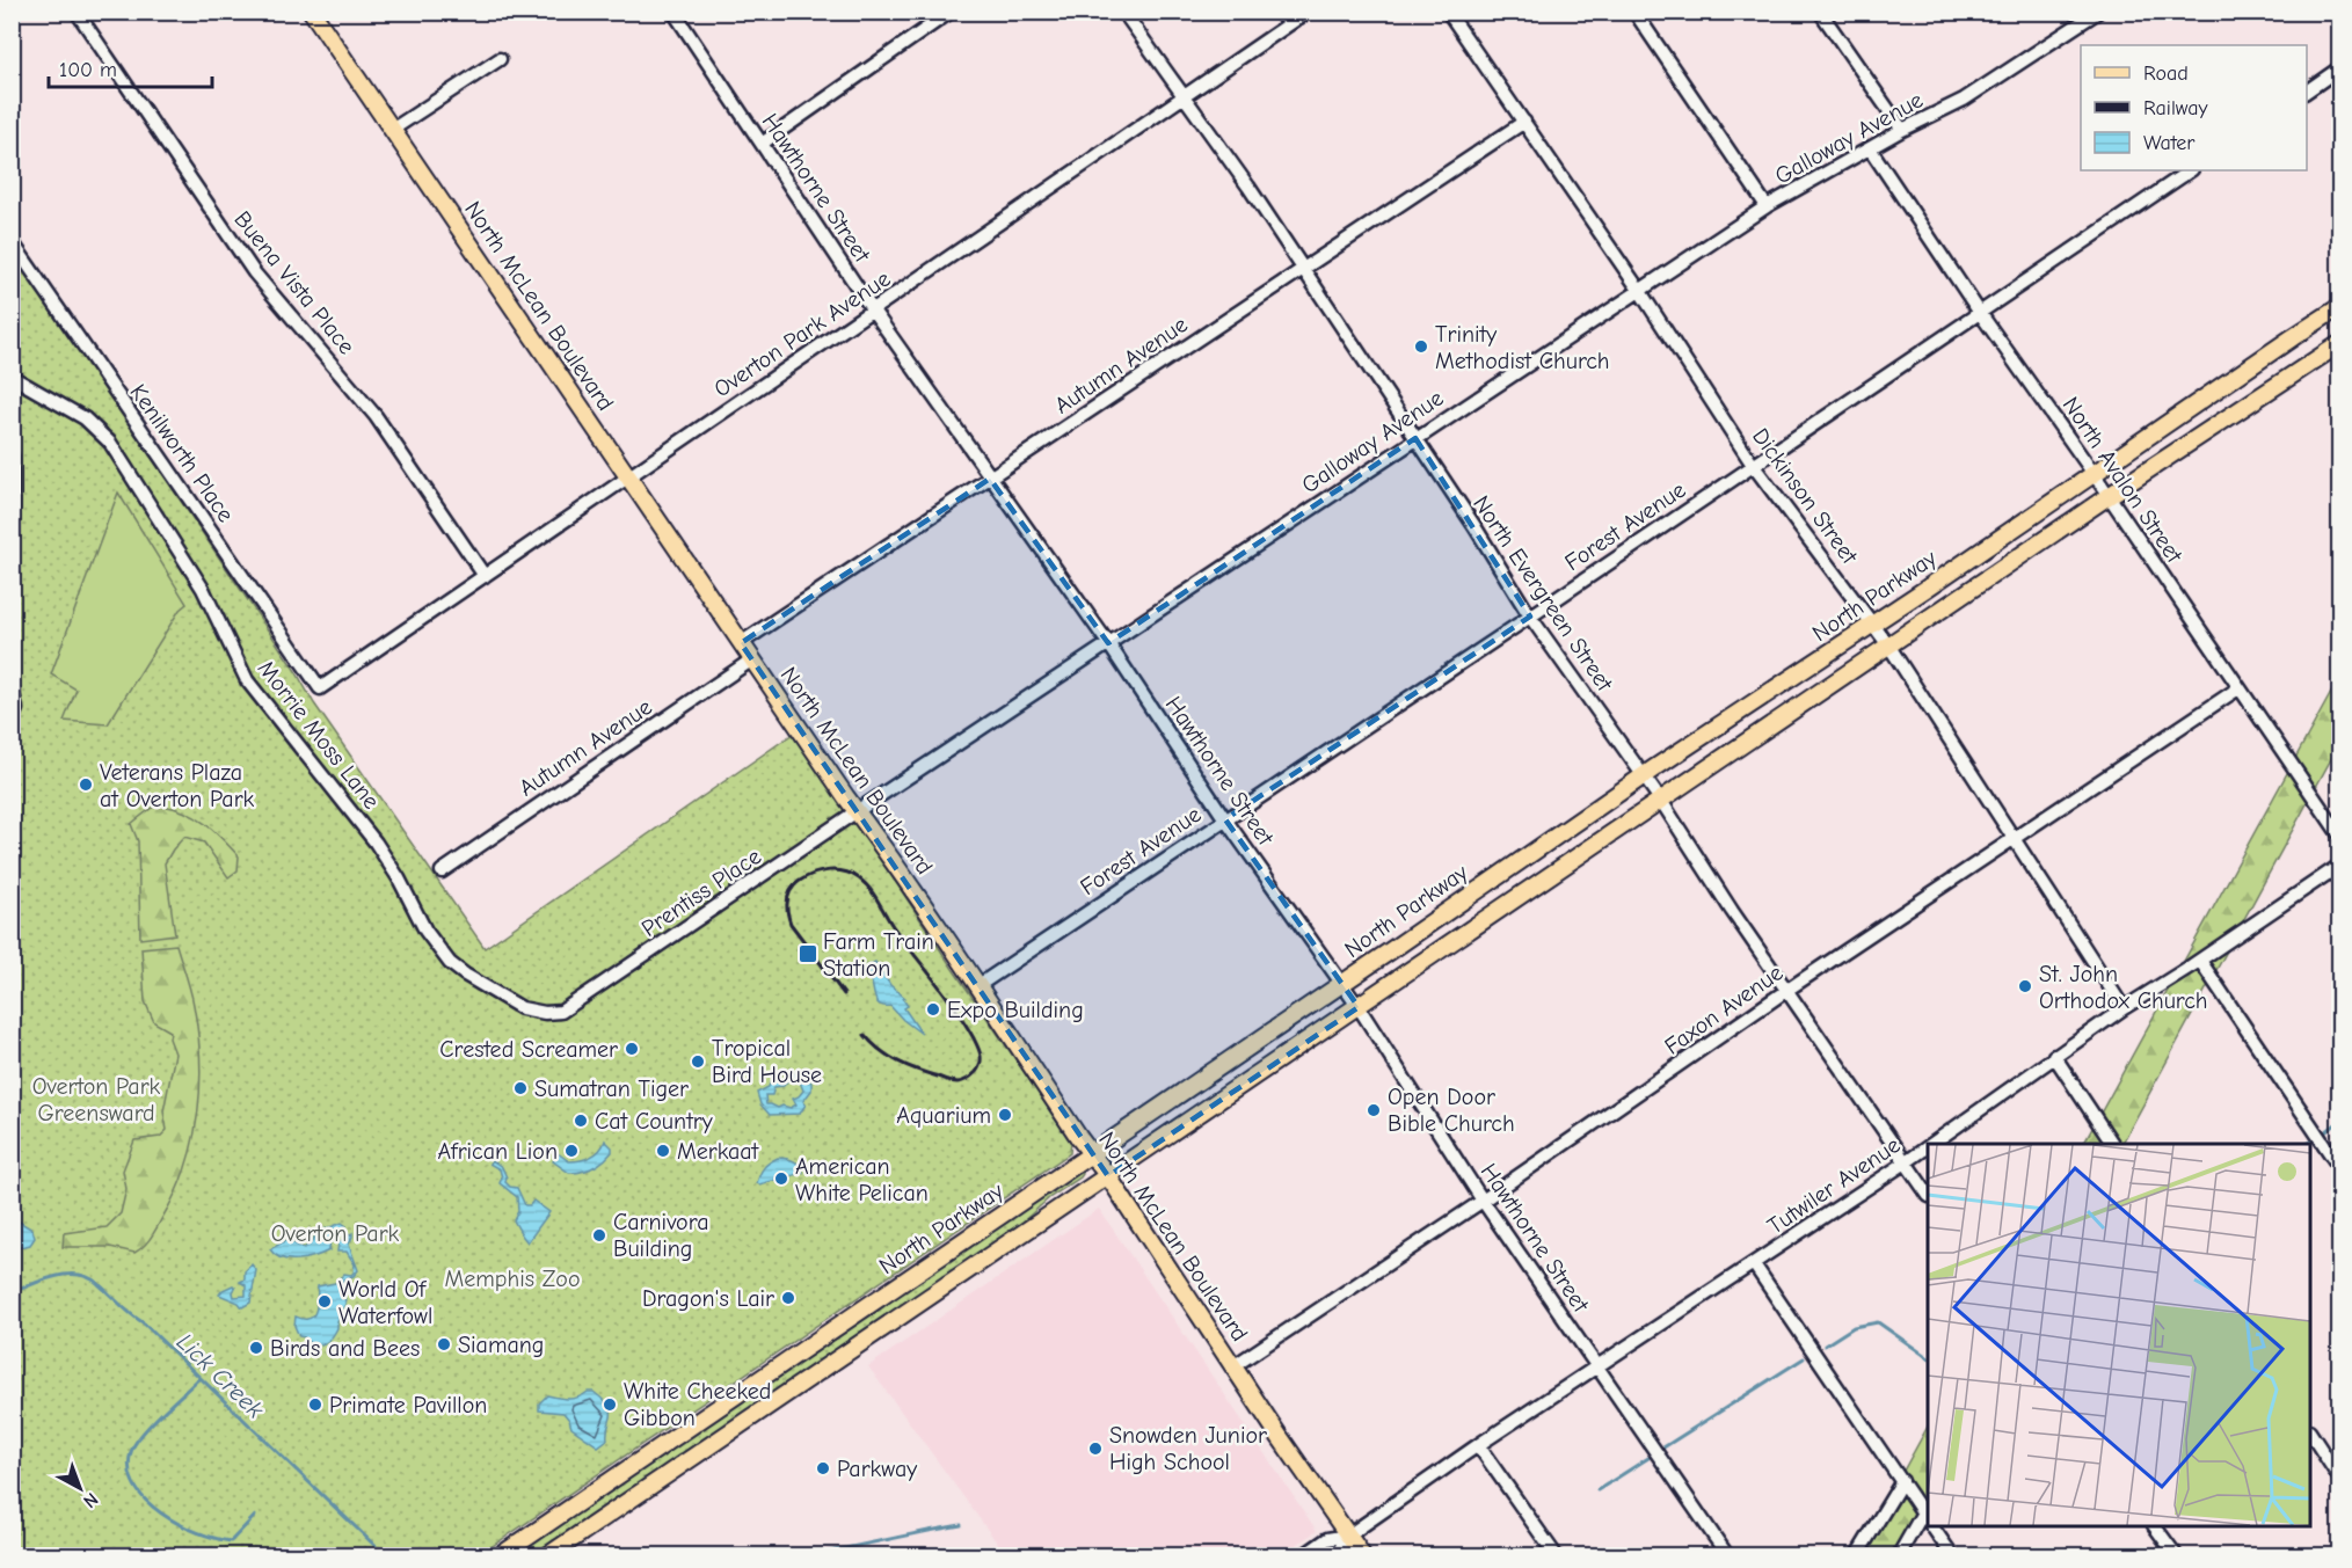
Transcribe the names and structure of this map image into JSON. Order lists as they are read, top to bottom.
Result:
{
  "streets": {
    "main road": ["North McLean Boulevard", "North Parkway"],
    "street": [
      "Galloway Avenue",
      "Hawthorne Street",
      "Buena Vista Place",
      "Overton Park Avenue",
      "Autumn Avenue",
      "Kenilworth Place",
      "North Avalon Street",
      "Dickinson Street",
      "Forest Avenue",
      "North Evergreen Street",
      "Morrie Moss Lane",
      "Prentiss Place",
      "Faxon Avenue",
      "Tutwiler Avenue"
    ]
  },
  "crossings": [
    ["Galloway Avenue", "Hawthorne Street"],
    ["Galloway Avenue", "North McLean Boulevard"],
    ["Galloway Avenue", "North Avalon Street"],
    ["Galloway Avenue", "Dickinson Street"],
    ["Galloway Avenue", "North Evergreen Street"],
    ["Galloway Avenue", "Prentiss Place"],
    ["Hawthorne Street", "Overton Park Avenue"],
    ["Hawthorne Street", "Autumn Avenue"],
    ["Hawthorne Street", "Forest Avenue"],
    ["Hawthorne Street", "North Parkway"],
    ["Hawthorne Street", "Faxon Avenue"],
    ["Hawthorne Street", "Tutwiler Avenue"],
    ["Buena Vista Place", "Overton Park Avenue"],
    ["North McLean Boulevard", "Overton Park Avenue"],
    ["North McLean Boulevard", "Autumn Avenue"],
    ["North McLean Boulevard", "Forest Avenue"],
    ["North McLean Boulevard", "North Parkway"],
    ["North McLean Boulevard", "Prentiss Place"],
    ["North McLean Boulevard", "Faxon Avenue"],
    ["North McLean Boulevard", "Tutwiler Avenue"],
    ["Overton Park Avenue", "Kenilworth Place"],
    ["Overton Park Avenue", "North Evergreen Street"],
    ["Autumn Avenue", "Dickinson Street"],
    ["Autumn Avenue", "North Evergreen Street"],
    ["North Avalon Street", "Forest Avenue"],
    ["North Avalon Street", "North Parkway"],
    ["North Avalon Street", "Faxon Avenue"],
    ["Dickinson Street", "Forest Avenue"],
    ["Dickinson Street", "North Parkway"],
    ["Dickinson Street", "Faxon Avenue"],
    ["Dickinson Street", "Tutwiler Avenue"],
    ["Forest Avenue", "North Evergreen Street"],
    ["North Evergreen Street", "North Parkway"],
    ["North Evergreen Street", "Faxon Avenue"],
    ["North Evergreen Street", "Tutwiler Avenue"],
    ["Morrie Moss Lane", "Prentiss Place"]
  ],
  "water": ["Lick Creek"],
  "parks": ["Overton Park Greensward", "Overton Park", "Memphis Zoo"],
  "places": {
    "other": [
      "Trinity Methodist Church",
      "Veterans Plaza at Overton Park",
      "St. John Orthodox Church",
      "Expo Building",
      "Crested Screamer",
      "Tropical Bird House",
      "Sumatran Tiger",
      "Open Door Bible Church",
      "Aquarium",
      "Cat Country",
      "African Lion",
      "Merkaat",
      "American White Pelican",
      "Carnivora Building",
      "Dragon's Lair",
      "World Of Waterfowl",
      "Siamang",
      "Birds and Bees",
      "Primate Pavillon",
      "White Cheeked Gibbon",
      "Snowden Junior High School",
      "Parkway"
    ],
    "transit": ["Farm Train Station"]
  },
  "legend": ["Road", "Railway", "Water"],
  "scale_bar": "100 m",
  "north": "bottom right"
}
